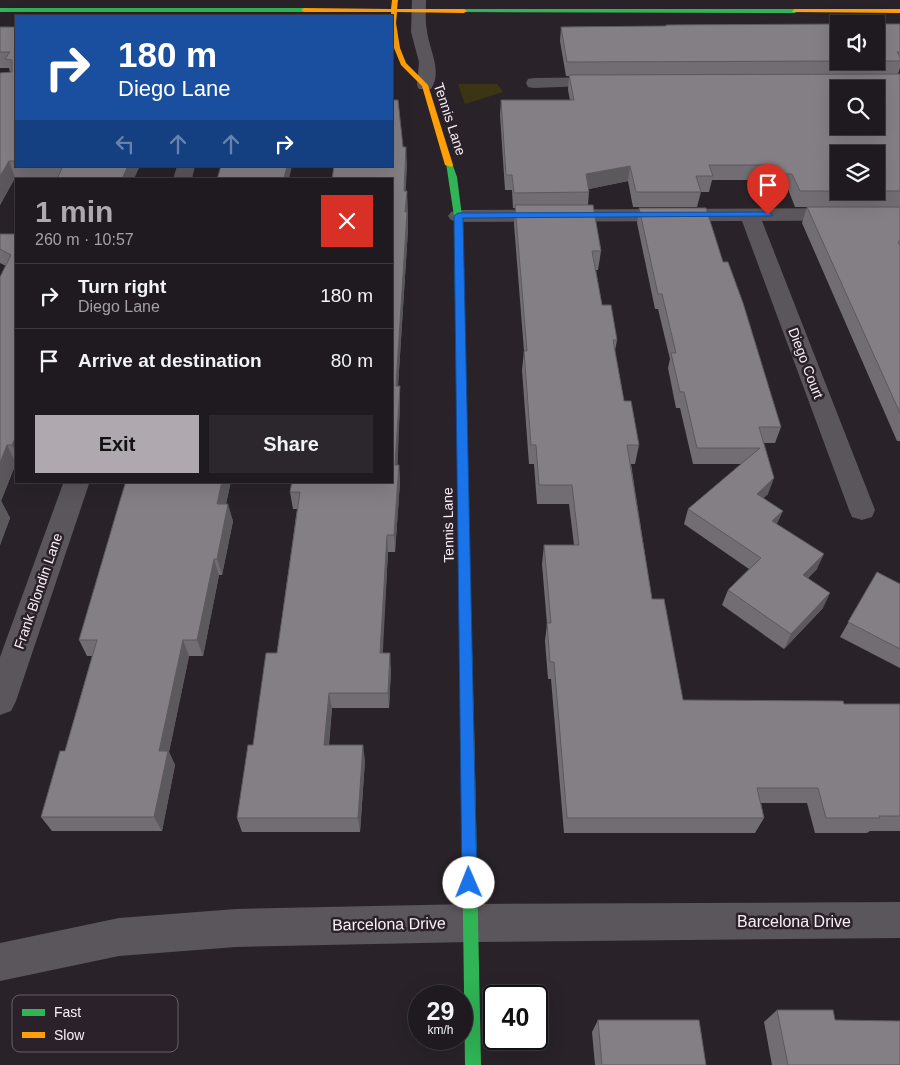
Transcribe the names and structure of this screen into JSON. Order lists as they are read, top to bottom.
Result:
{
  "streets": {
    "street": [
      "Tennis Lane",
      "Diego Court",
      "Frank Blondin Lane",
      "Barcelona Drive"
    ]
  },
  "crossings": [
    ["Tennis Lane", "Barcelona Drive"]
  ],
  "legend": ["Fast", "Slow"],
  "page": {
    "turn": ["180 m", "Diego Lane"],
    "heading": ["1 min", "260 m · 10:57"],
    "list": [
      {
        "name": "Turn right",
        "note": "Diego Lane",
        "value": "180 m"
      },
      {
        "name": "Arrive at destination",
        "value": "80 m"
      }
    ],
    "buttons": ["Exit", "Share"],
    "speed": "29 km/h",
    "limit": "40"
  }
}
